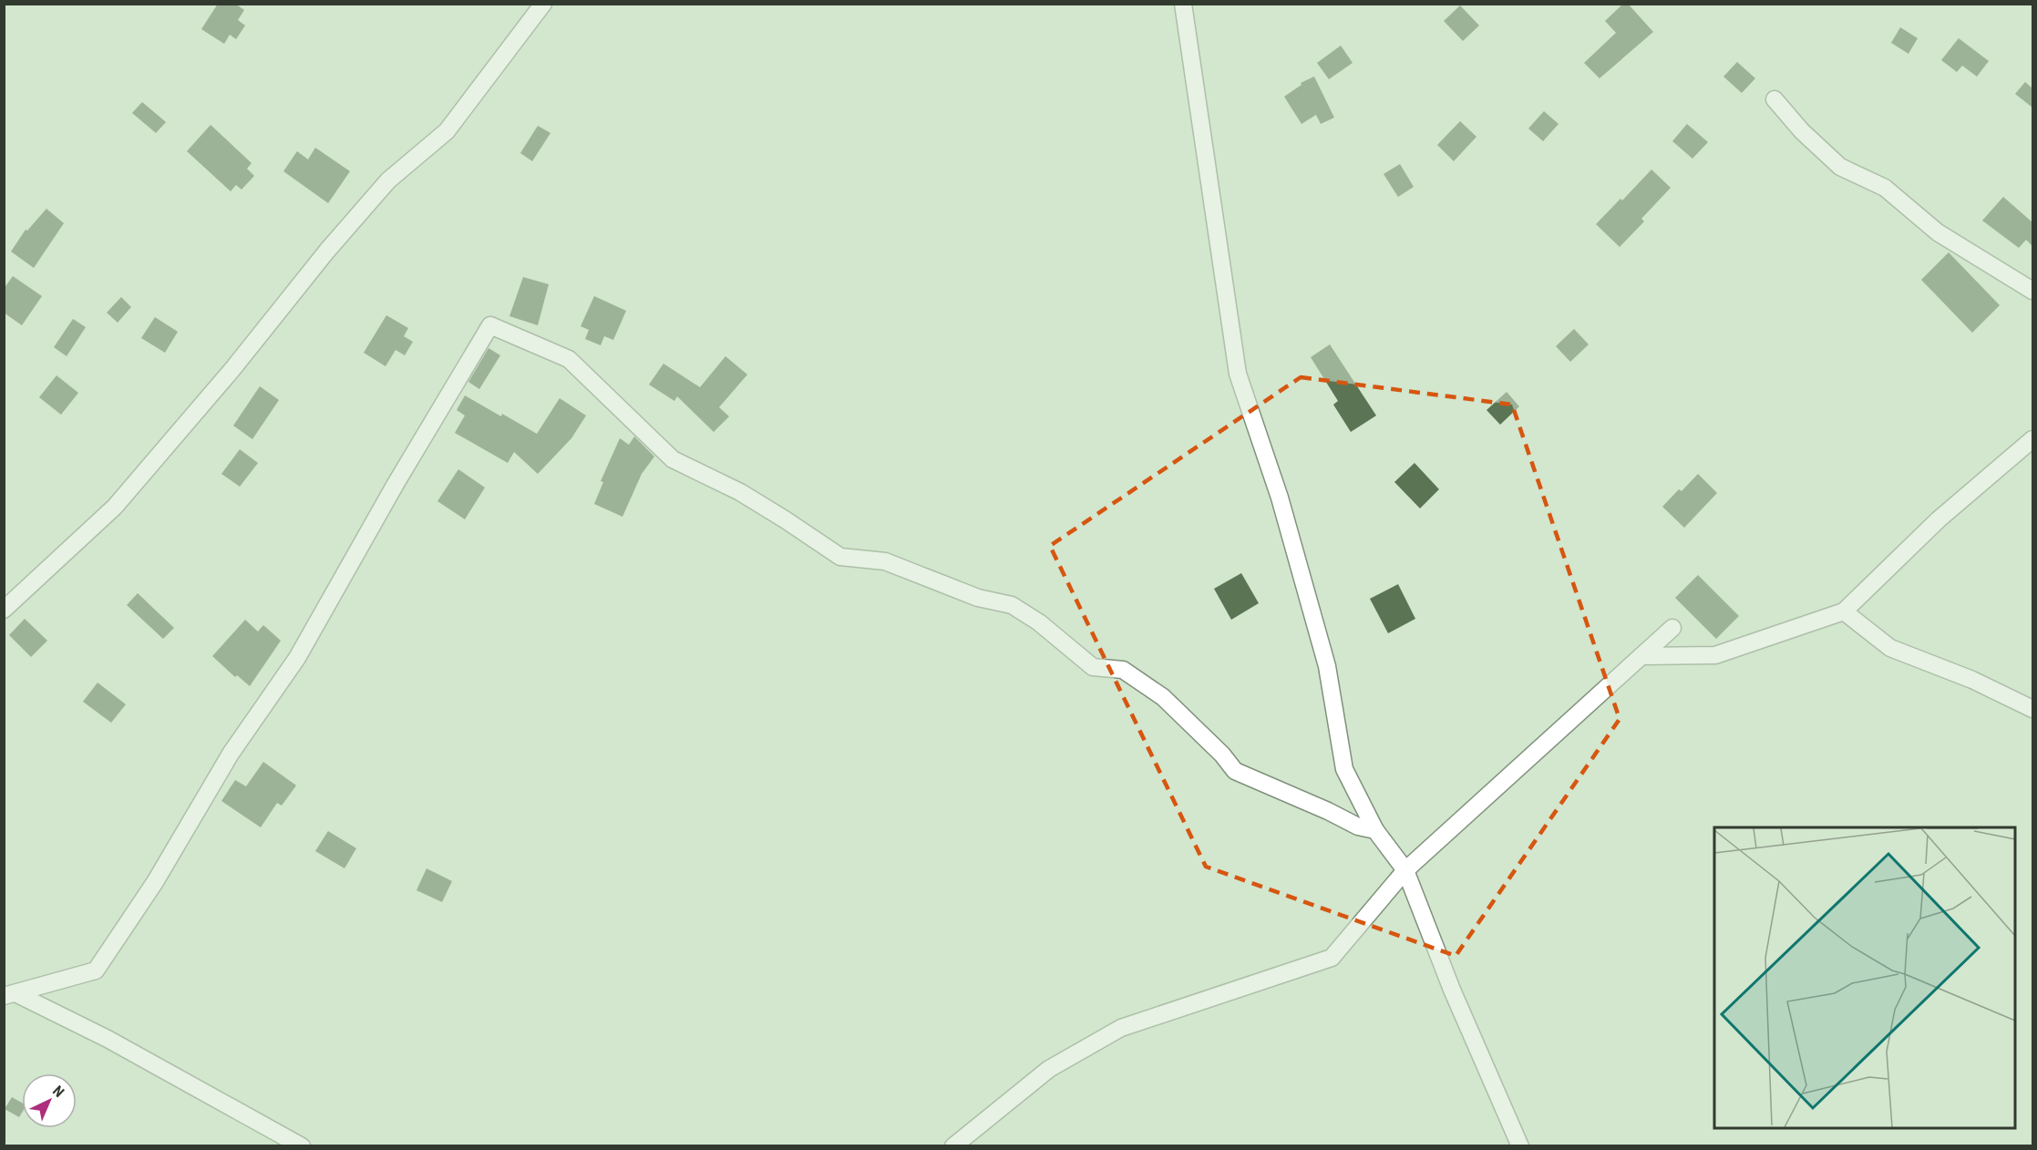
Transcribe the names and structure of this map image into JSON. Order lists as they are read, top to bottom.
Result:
{
  "north": "top right"
}
